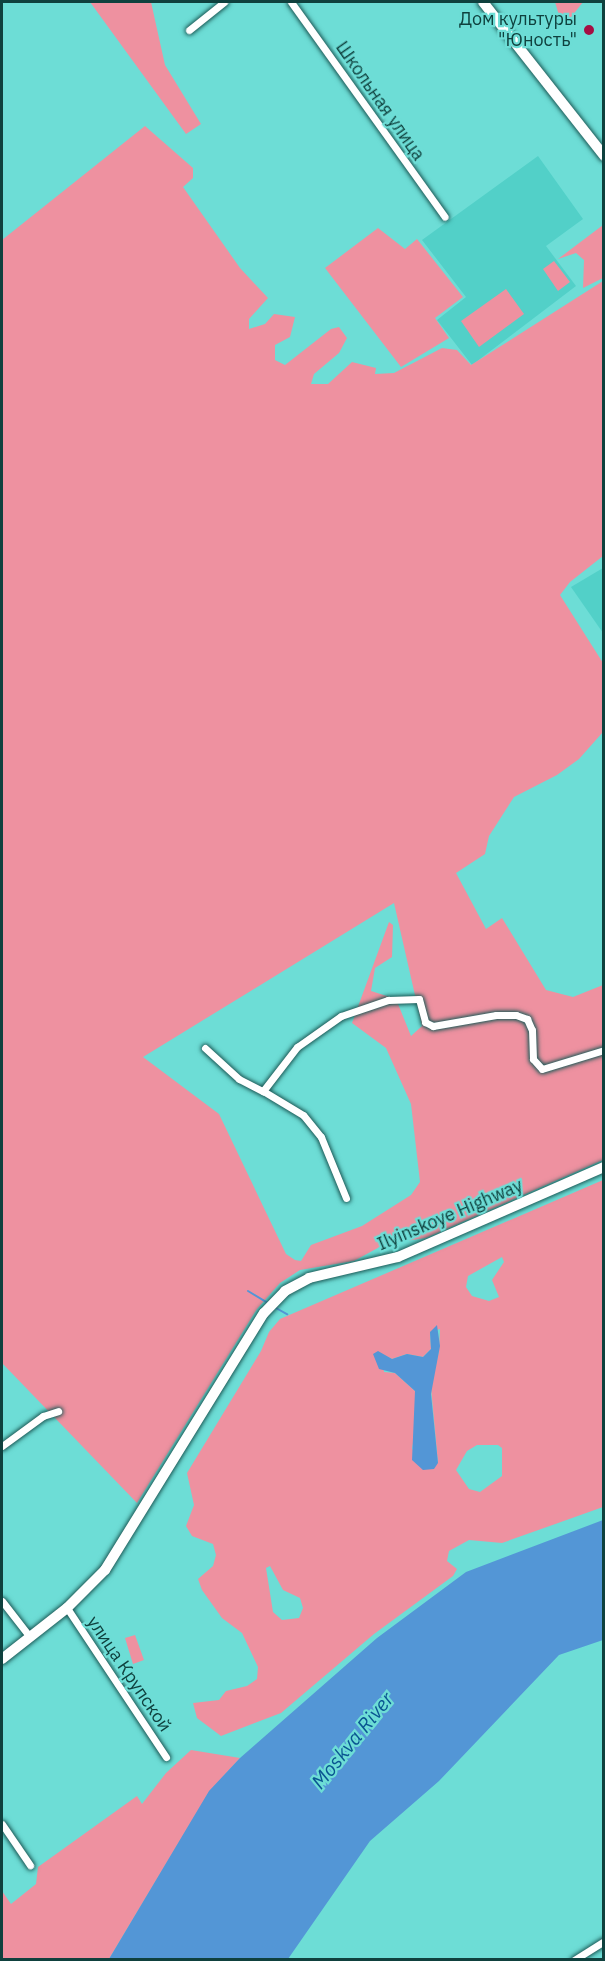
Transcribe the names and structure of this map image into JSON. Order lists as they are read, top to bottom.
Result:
{
  "streets": {
    "main road": ["Ilyinskoye Highway"],
    "street": ["Школьная улица", "улица Крупской"]
  },
  "crossings": [
    ["Ilyinskoye Highway", "улица Крупской"]
  ],
  "water": ["Moskva River"],
  "places": ["Дом культуры \"Юность\""]
}
